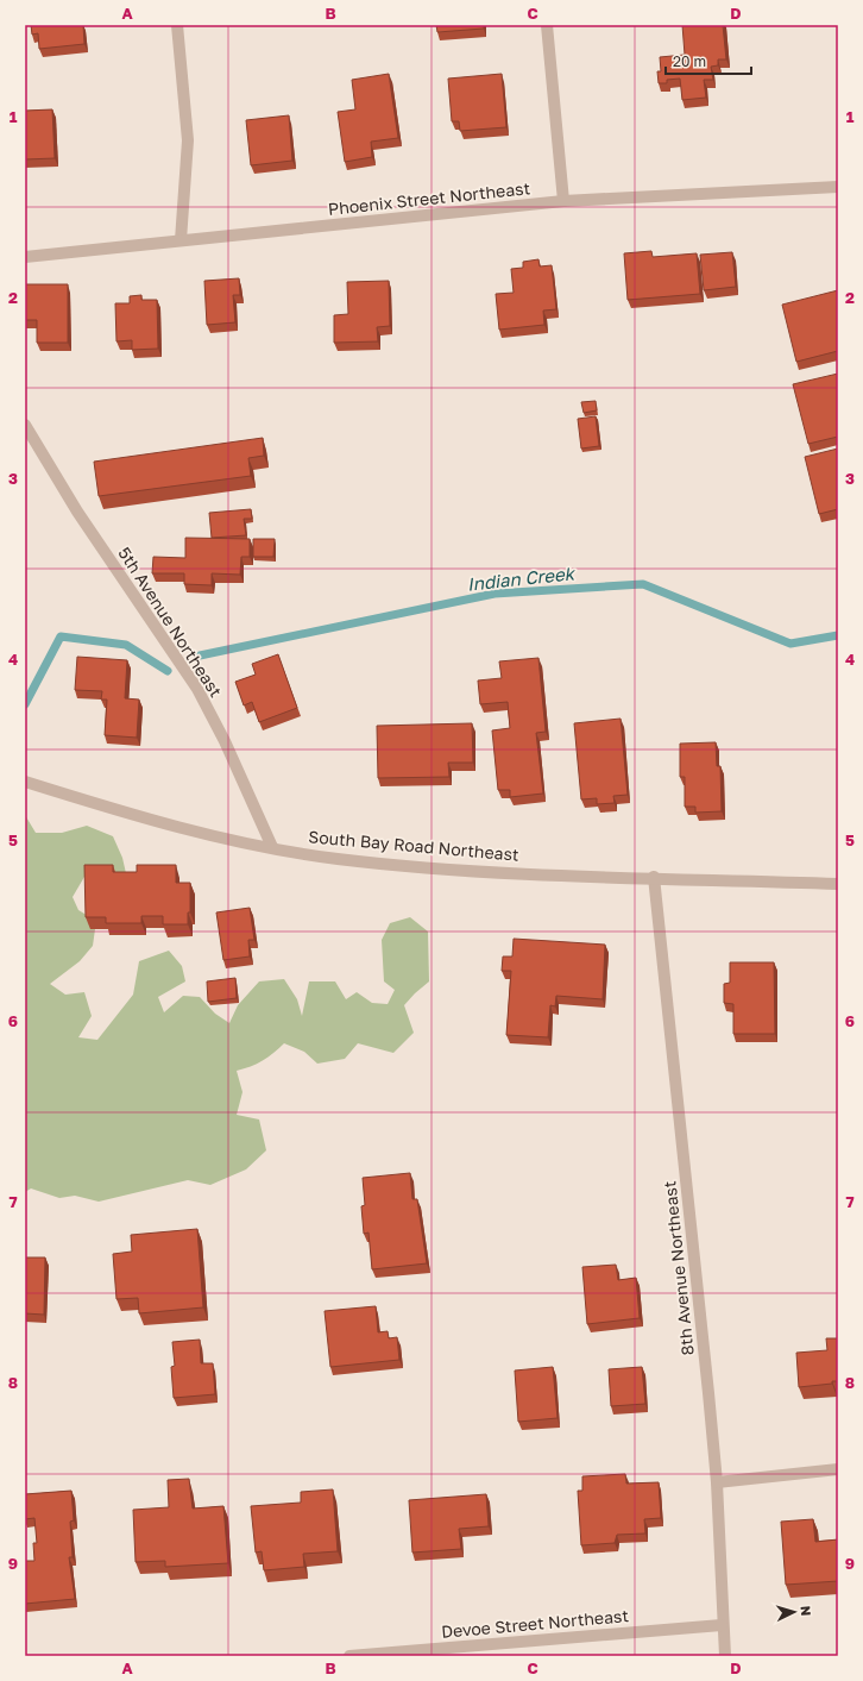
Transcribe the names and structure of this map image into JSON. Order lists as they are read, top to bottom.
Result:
{
  "streets": {
    "street": [
      "Phoenix Street Northeast",
      "5th Avenue Northeast",
      "South Bay Road Northeast",
      "8th Avenue Northeast",
      "Devoe Street Northeast"
    ]
  },
  "crossings": [
    ["5th Avenue Northeast", "South Bay Road Northeast"],
    ["South Bay Road Northeast", "8th Avenue Northeast"],
    ["8th Avenue Northeast", "Devoe Street Northeast"]
  ],
  "water": ["Indian Creek"],
  "scale_bar": "20 m",
  "north": "right",
  "grid": {
    "columns": [
      "A",
      "B",
      "C",
      "D"
    ],
    "rows": [
      "1",
      "2",
      "3",
      "4",
      "5",
      "6",
      "7",
      "8",
      "9"
    ]
  }
}
